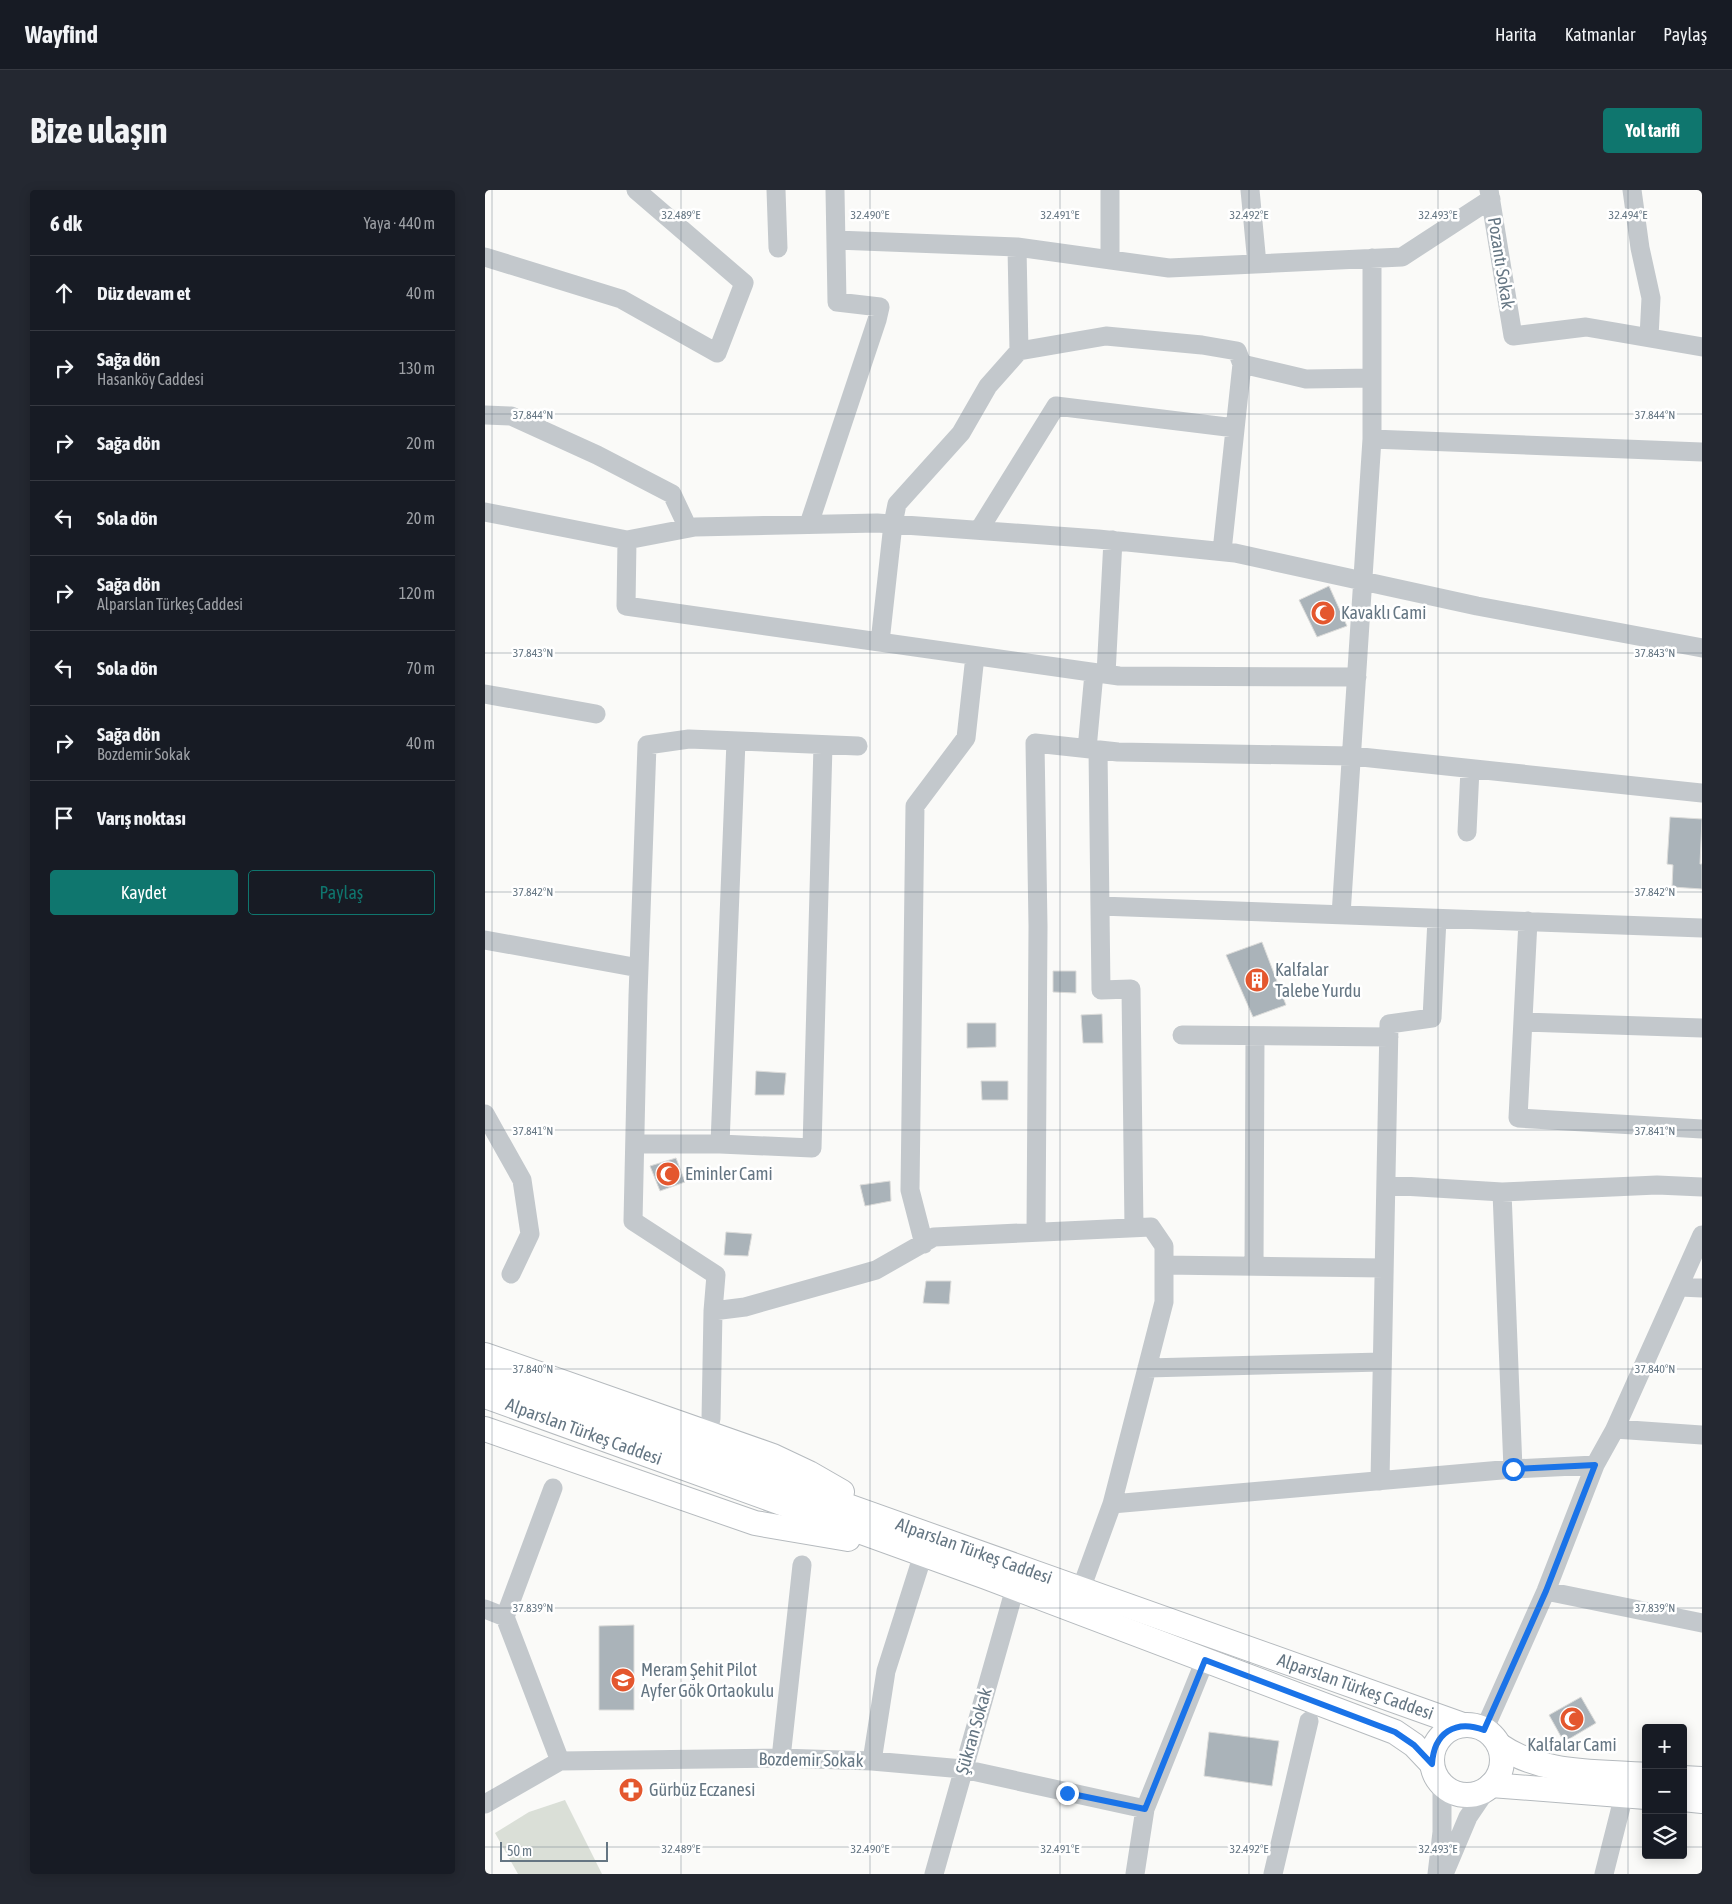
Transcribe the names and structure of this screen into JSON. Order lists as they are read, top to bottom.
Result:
{
  "streets": {
    "main road": ["Alparslan Türkeş Caddesi"],
    "street": ["Pozantı Sokak", "Şükran Sokak", "Bozdemir Sokak"]
  },
  "crossings": [
    ["Alparslan Türkeş Caddesi", "Şükran Sokak"],
    ["Şükran Sokak", "Bozdemir Sokak"]
  ],
  "places": {
    "mosque": ["Kavaklı Cami", "Eminler Cami", "Kalfalar Cami"],
    "building": ["Kalfalar Talebe Yurdu"],
    "school or university": ["Meram Şehit Pilot Ayfer Gök Ortaokulu"],
    "pharmacy": ["Gürbüz Eczanesi"]
  },
  "scale_bar": "50 m",
  "page": {
    "header": "Wayfind",
    "nav": ["Harita", "Katmanlar", "Paylaş"],
    "buttons": [
      "Yol tarifi",
      ["Kaydet", "Paylaş"]
    ],
    "title": "Bize ulaşın",
    "heading": ["6 dk", "Yaya · 440 m"],
    "list": [
      ["Düz devam et", "40 m"],
      ["Sağa dön", "Hasanköy Caddesi", "130 m"],
      ["Sağa dön", "20 m"],
      ["Sola dön", "20 m"],
      ["Sağa dön", "Alparslan Türkeş Caddesi", "120 m"],
      ["Sola dön", "70 m"],
      ["Sağa dön", "Bozdemir Sokak", "40 m"],
      "Varış noktası"
    ],
    "map_buttons": ["+", "−"],
    "scale": "50 m"
  },
  "coordinates": [
    "32.489°E",
    "32.490°E",
    "32.491°E",
    "32.492°E",
    "32.493°E",
    "32.494°E",
    "37.844°N",
    "37.843°N",
    "37.842°N",
    "37.841°N",
    "37.840°N",
    "37.839°N"
  ]
}
